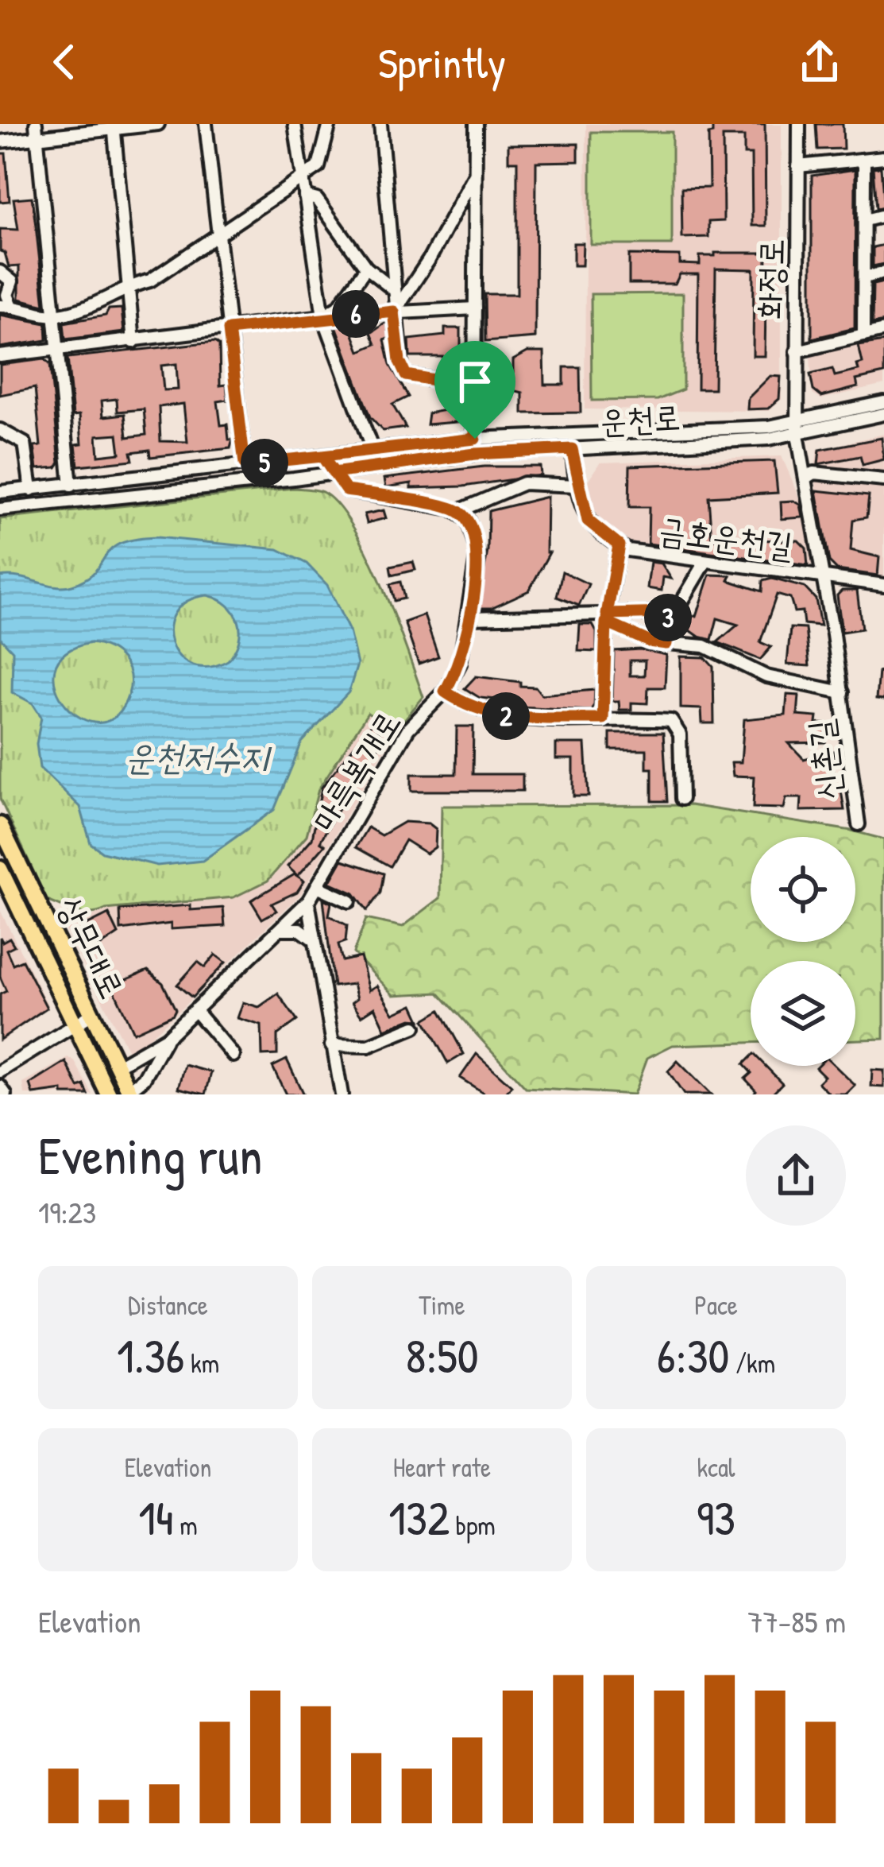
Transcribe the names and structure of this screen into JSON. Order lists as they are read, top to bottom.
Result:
{
  "streets": {
    "main road": ["상무대로"],
    "street": [
      "화정로",
      "운천로",
      "금호운천길",
      "신촌길",
      "마륵복개로"
    ]
  },
  "crossings": [
    ["화정로", "운천로"],
    ["화정로", "신촌길"],
    ["운천로", "금호운천길"],
    ["금호운천길", "신촌길"],
    ["마륵복개로", "상무대로"]
  ],
  "water": ["운천저수지"],
  "page": {
    "header": "Sprintly",
    "pins": [
      "6",
      "5",
      "3",
      "2"
    ],
    "heading": ["Evening run", "19:23"],
    "stats": [
      ["Distance", "1.36 km"],
      ["Time", "8:50"],
      ["Pace", "6:30 /km"],
      ["Elevation", "14 m"],
      ["Heart rate", "132 bpm"],
      ["kcal", "93"]
    ],
    "chart": ["Elevation", "77–85 m"]
  }
}
